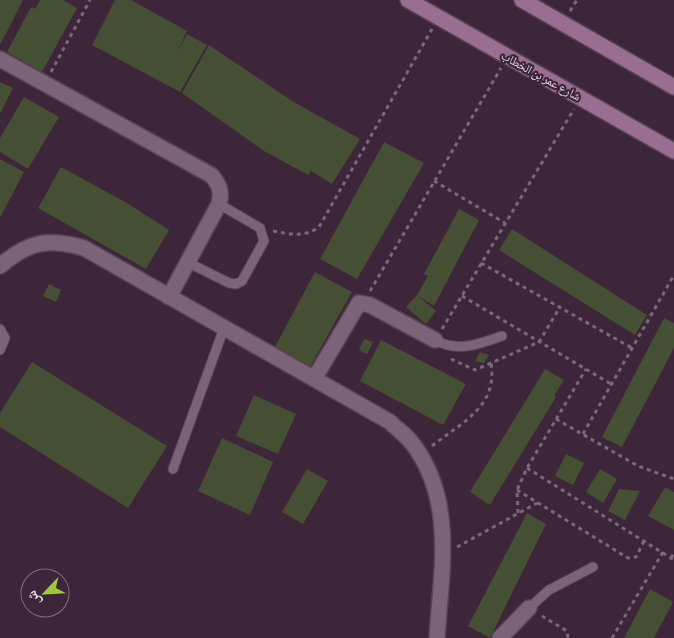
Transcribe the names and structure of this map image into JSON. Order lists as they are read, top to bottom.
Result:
{
  "streets": {
    "street": ["شارع عمر بن الخطاب"]
  },
  "north": "bottom left"
}
